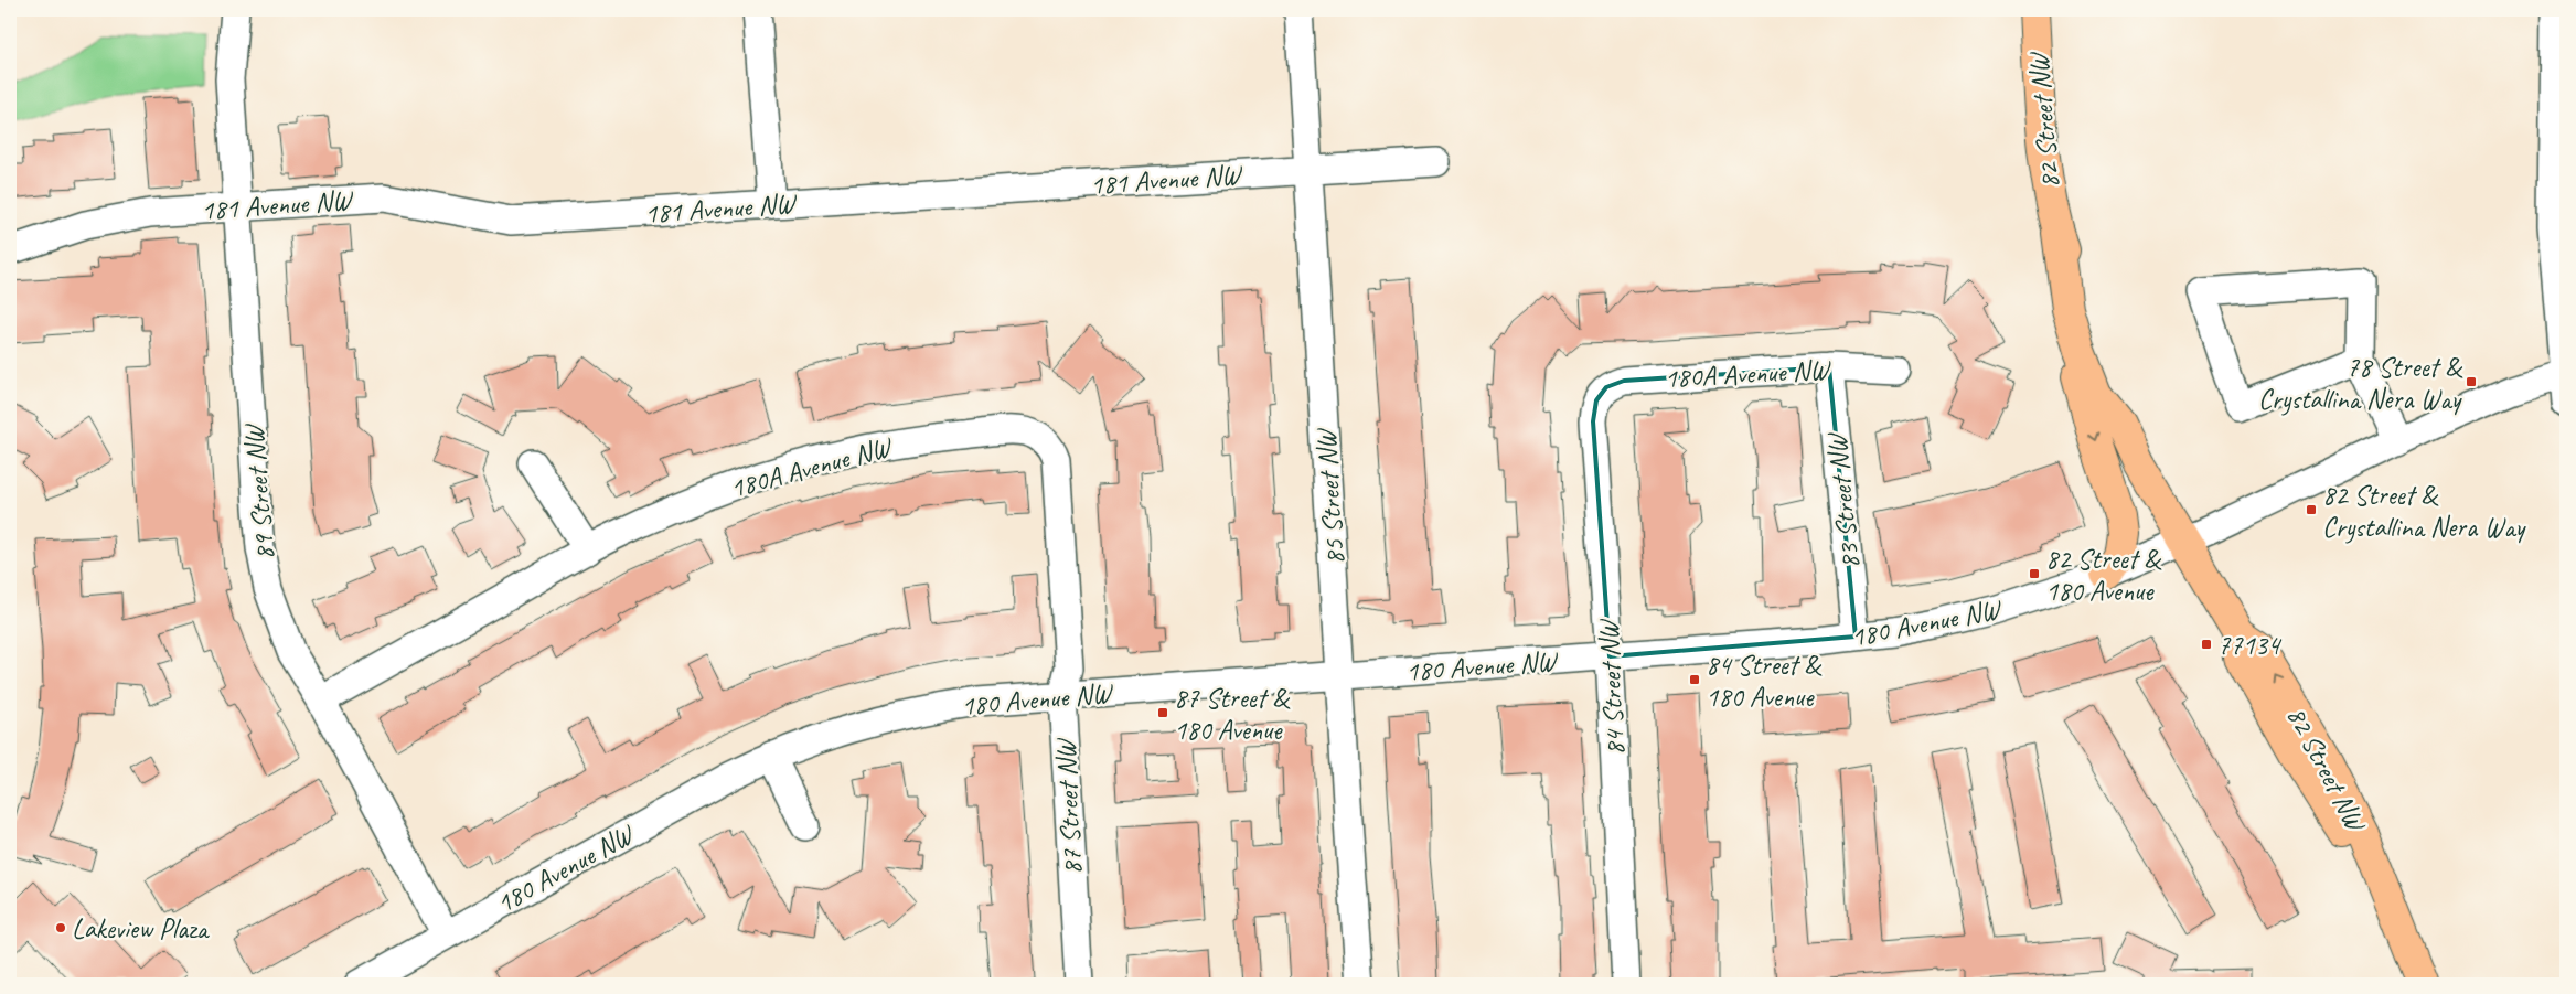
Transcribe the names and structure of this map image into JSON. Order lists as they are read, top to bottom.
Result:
{
  "streets": {
    "main road": ["82 Street NW"],
    "street": [
      "181 Avenue NW",
      "180A Avenue NW",
      "89 Street NW",
      "85 Street NW",
      "83 Street NW",
      "180 Avenue NW",
      "84 Street NW",
      "87 Street NW"
    ]
  },
  "crossings": [
    ["82 Street NW", "180 Avenue NW"],
    ["181 Avenue NW", "89 Street NW"],
    ["181 Avenue NW", "85 Street NW"],
    ["180A Avenue NW", "89 Street NW"],
    ["180A Avenue NW", "83 Street NW"],
    ["180A Avenue NW", "84 Street NW"],
    ["180A Avenue NW", "87 Street NW"],
    ["89 Street NW", "180 Avenue NW"],
    ["85 Street NW", "180 Avenue NW"],
    ["83 Street NW", "180 Avenue NW"],
    ["180 Avenue NW", "84 Street NW"],
    ["180 Avenue NW", "87 Street NW"]
  ],
  "places": {
    "transit": [
      "78 Street & Crystallina Nera Way",
      "82 Street & Crystallina Nera Way",
      "82 Street & 180 Avenue",
      "77134",
      "84 Street & 180 Avenue",
      "87 Street & 180 Avenue"
    ],
    "other": ["Lakeview Plaza"]
  }
}
